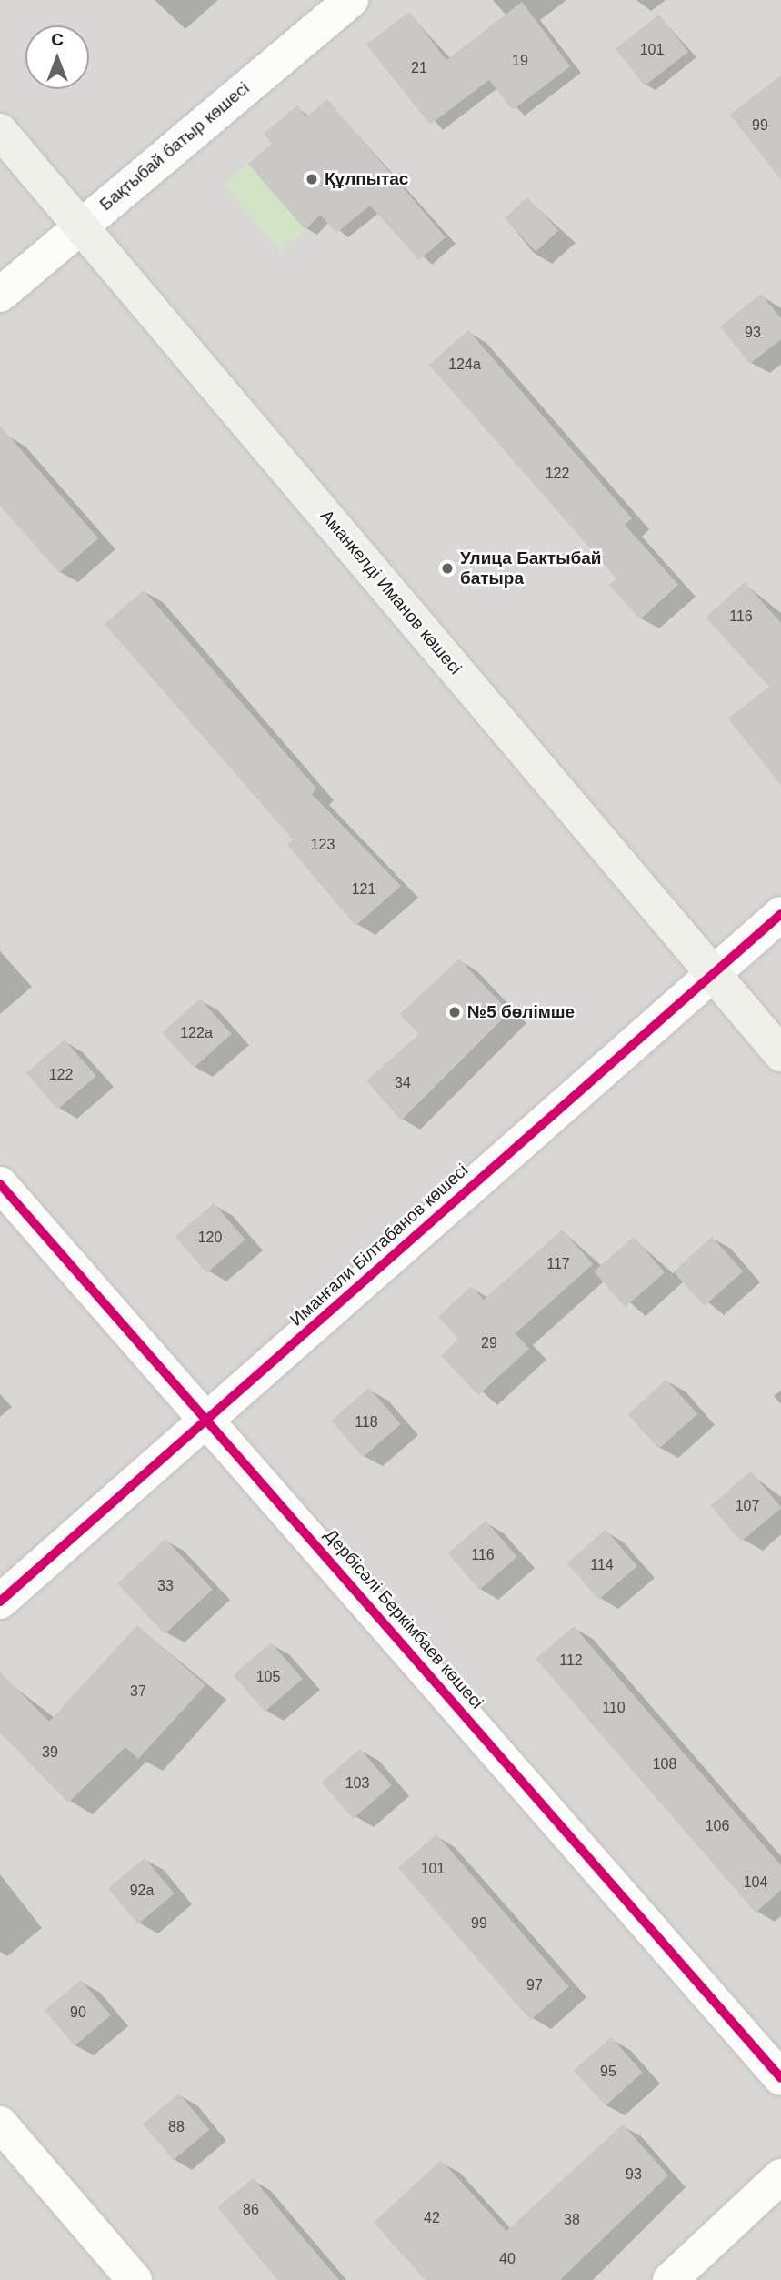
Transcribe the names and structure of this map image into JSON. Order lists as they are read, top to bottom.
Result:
{
  "streets": {
    "main road": ["Аманкелді Иманов көшесі"],
    "street": ["Бақтыбай батыр көшесі", "Иманғали Білтабанов көшесі", "Дербісәлі Беркімбаев көшесі"]
  },
  "crossings": [
    ["Бақтыбай батыр көшесі", "Аманкелді Иманов көшесі"],
    ["Аманкелді Иманов көшесі", "Иманғали Білтабанов көшесі"],
    ["Иманғали Білтабанов көшесі", "Дербісәлі Беркімбаев көшесі"]
  ],
  "places": ["Құлпытас", "Улица Бактыбай батыра", "№5 бөлімше"],
  "house_numbers": [
    "101",
    "19",
    "21",
    "99",
    "93",
    "124а",
    "122",
    "116",
    "123",
    "121",
    "122а",
    "122",
    "34",
    "120",
    "117",
    "29",
    "118",
    "107",
    "116",
    "114",
    "33",
    "112",
    "105",
    "37",
    "110",
    "39",
    "108",
    "103",
    "106",
    "101",
    "104",
    "92а",
    "99",
    "97",
    "90",
    "95",
    "88",
    "93",
    "86",
    "42",
    "38",
    "40"
  ],
  "north": "top"
}
